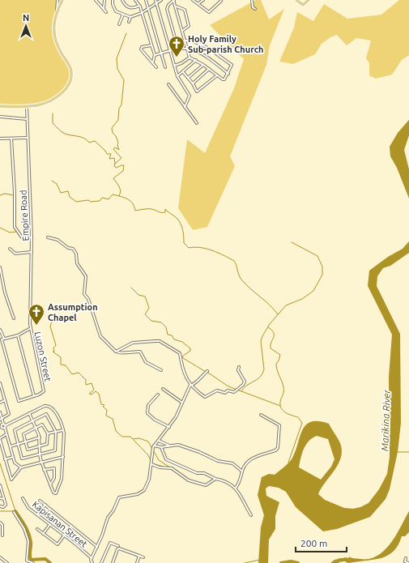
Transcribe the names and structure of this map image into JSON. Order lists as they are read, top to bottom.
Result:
{
  "streets": {
    "street": ["Empire Road", "Luzon Street", "Kapisanan Street"]
  },
  "crossings": [
    ["Empire Road", "Luzon Street"]
  ],
  "water": ["Marikina River"],
  "places": {
    "church": ["Holy Family Sub-parish Church", "Assumption Chapel"]
  },
  "scale_bar": "200 m",
  "north": "top"
}
